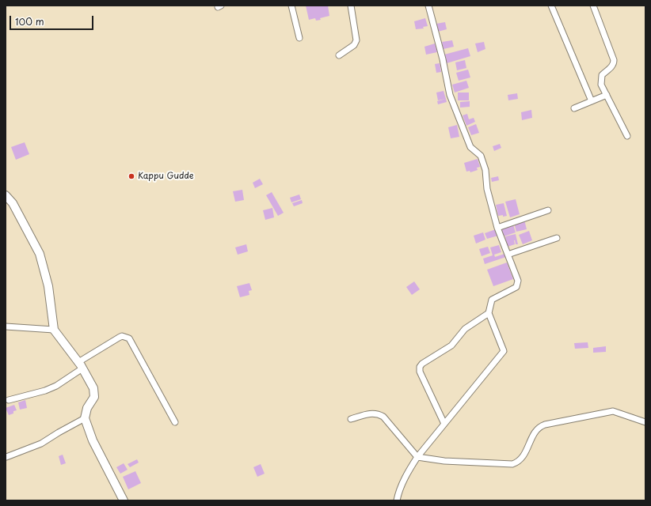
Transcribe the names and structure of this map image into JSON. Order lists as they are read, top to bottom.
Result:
{
  "places": ["Kappu Gudde"],
  "scale_bar": "100 m"
}
